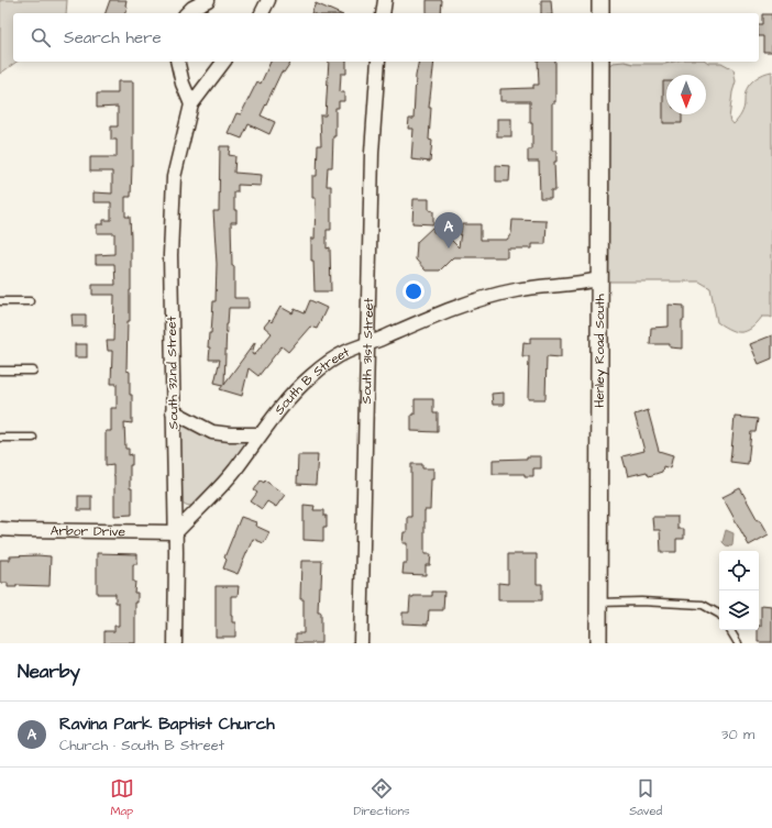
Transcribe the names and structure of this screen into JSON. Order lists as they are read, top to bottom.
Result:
{
  "streets": {
    "street": [
      "South 31st Street",
      "Henley Road South",
      "South 32nd Street",
      "South B Street",
      "Arbor Drive"
    ]
  },
  "crossings": [
    ["South 31st Street", "South B Street"],
    ["Henley Road South", "South B Street"],
    ["South 32nd Street", "South B Street"],
    ["South 32nd Street", "Arbor Drive"],
    ["South B Street", "Arbor Drive"]
  ],
  "north": "bottom",
  "page": {
    "search": "Search here",
    "pins": "A",
    "heading": "Nearby",
    "list": [
      {
        "mark": "A",
        "name": "Ravina Park Baptist Church",
        "note": "Church · South B Street",
        "value": "30 m"
      }
    ],
    "nav": ["Map", "Directions", "Saved"]
  }
}
